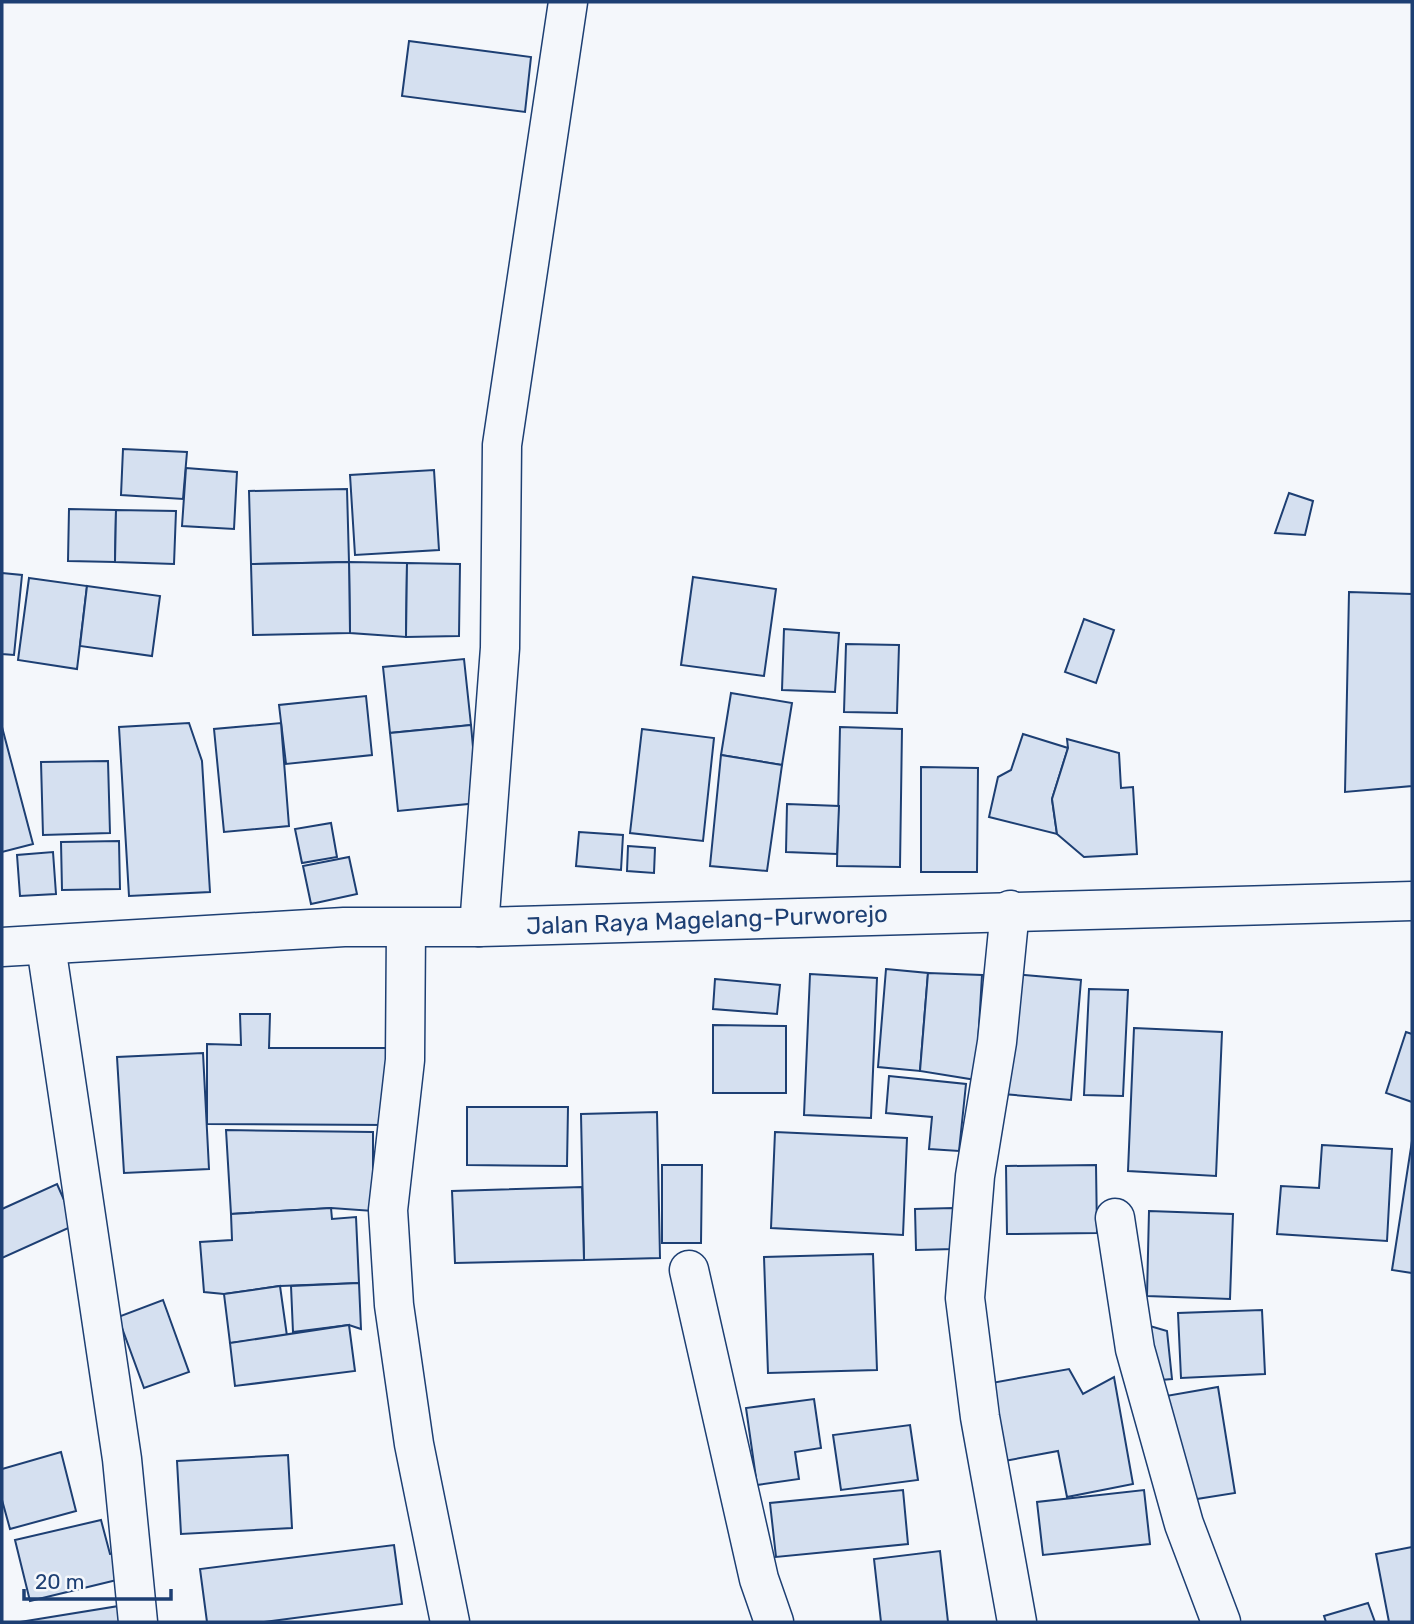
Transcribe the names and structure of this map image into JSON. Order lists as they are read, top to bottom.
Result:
{
  "streets": {
    "street": ["Jalan Raya Magelang-Purworejo"]
  },
  "scale_bar": "20 m"
}
